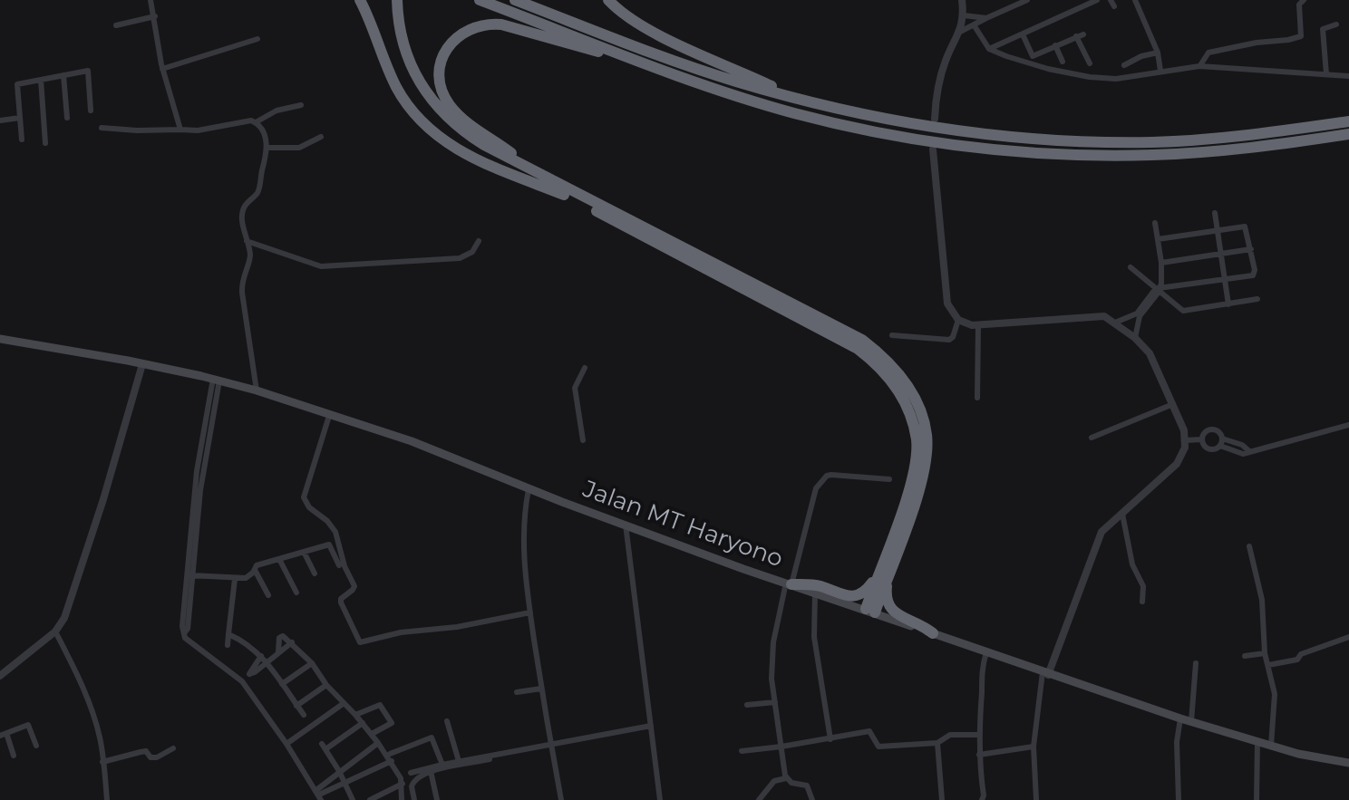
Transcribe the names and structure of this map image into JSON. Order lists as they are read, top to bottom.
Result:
{
  "streets": {
    "main road": ["Jalan MT Haryono"]
  }
}
